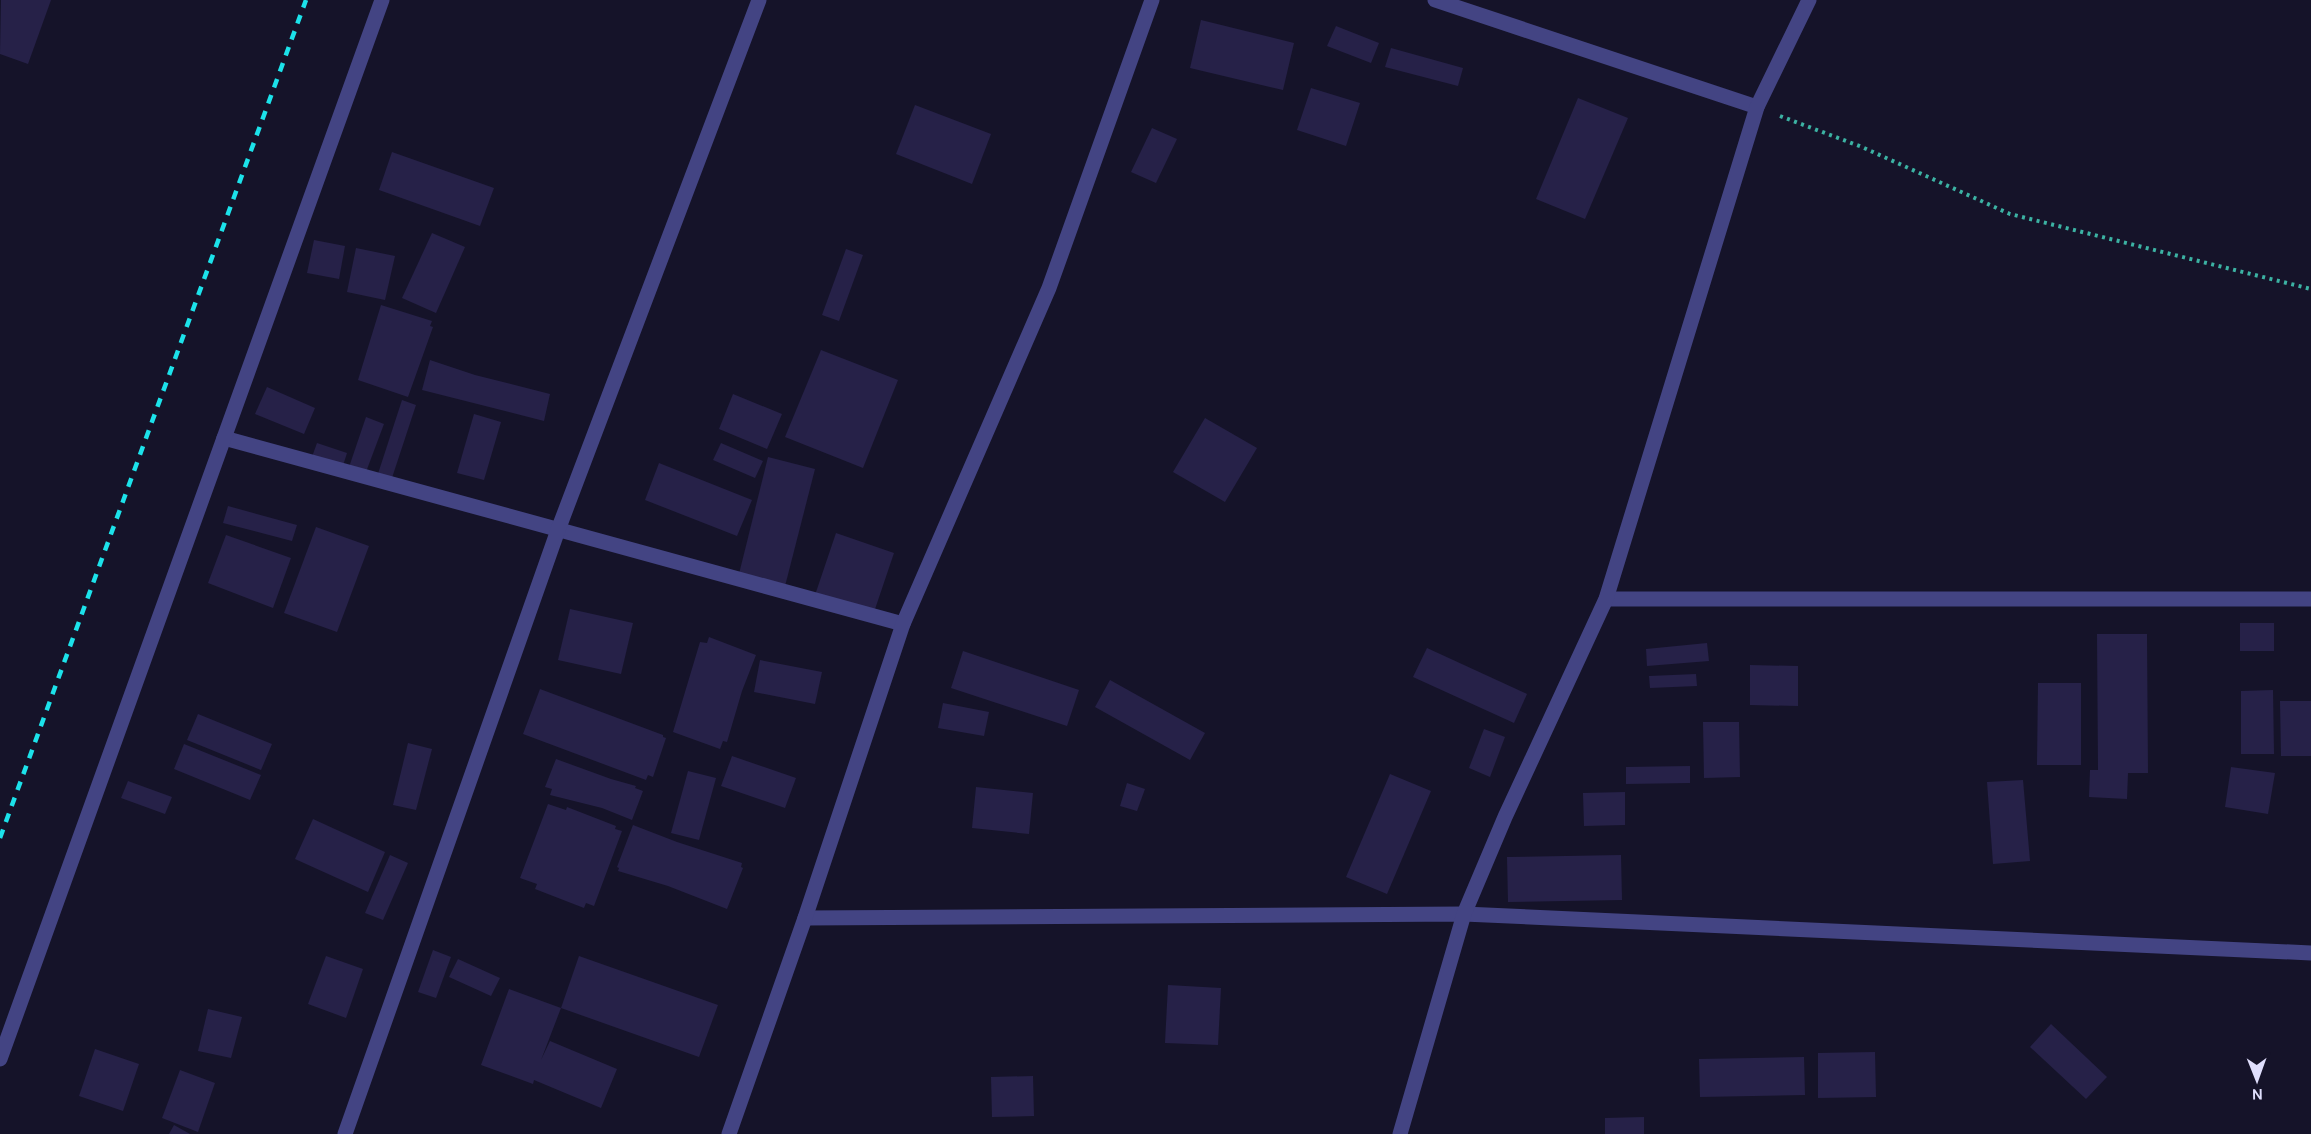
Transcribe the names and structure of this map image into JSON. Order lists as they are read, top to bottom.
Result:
{
  "north": "bottom"
}
